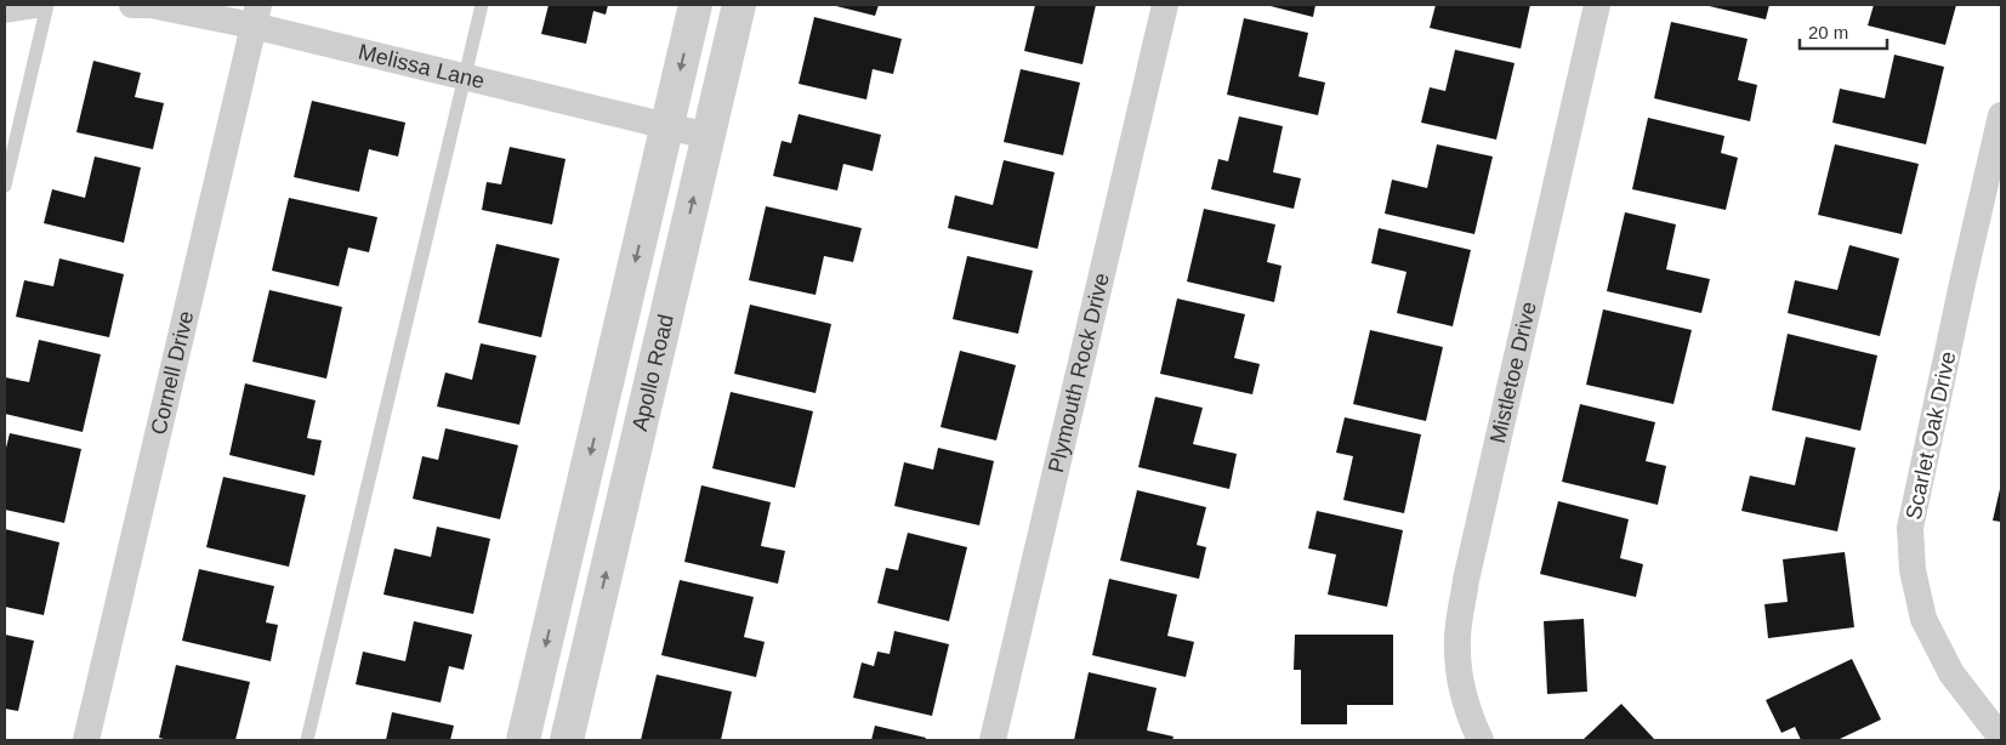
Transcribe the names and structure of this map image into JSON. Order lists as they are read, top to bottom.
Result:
{
  "streets": {
    "street": [
      "Melissa Lane",
      "Cornell Drive",
      "Apollo Road",
      "Plymouth Rock Drive",
      "Mistletoe Drive",
      "Scarlet Oak Drive"
    ]
  },
  "crossings": [
    ["Melissa Lane", "Cornell Drive"],
    ["Melissa Lane", "Apollo Road"]
  ],
  "scale_bar": "20 m"
}
